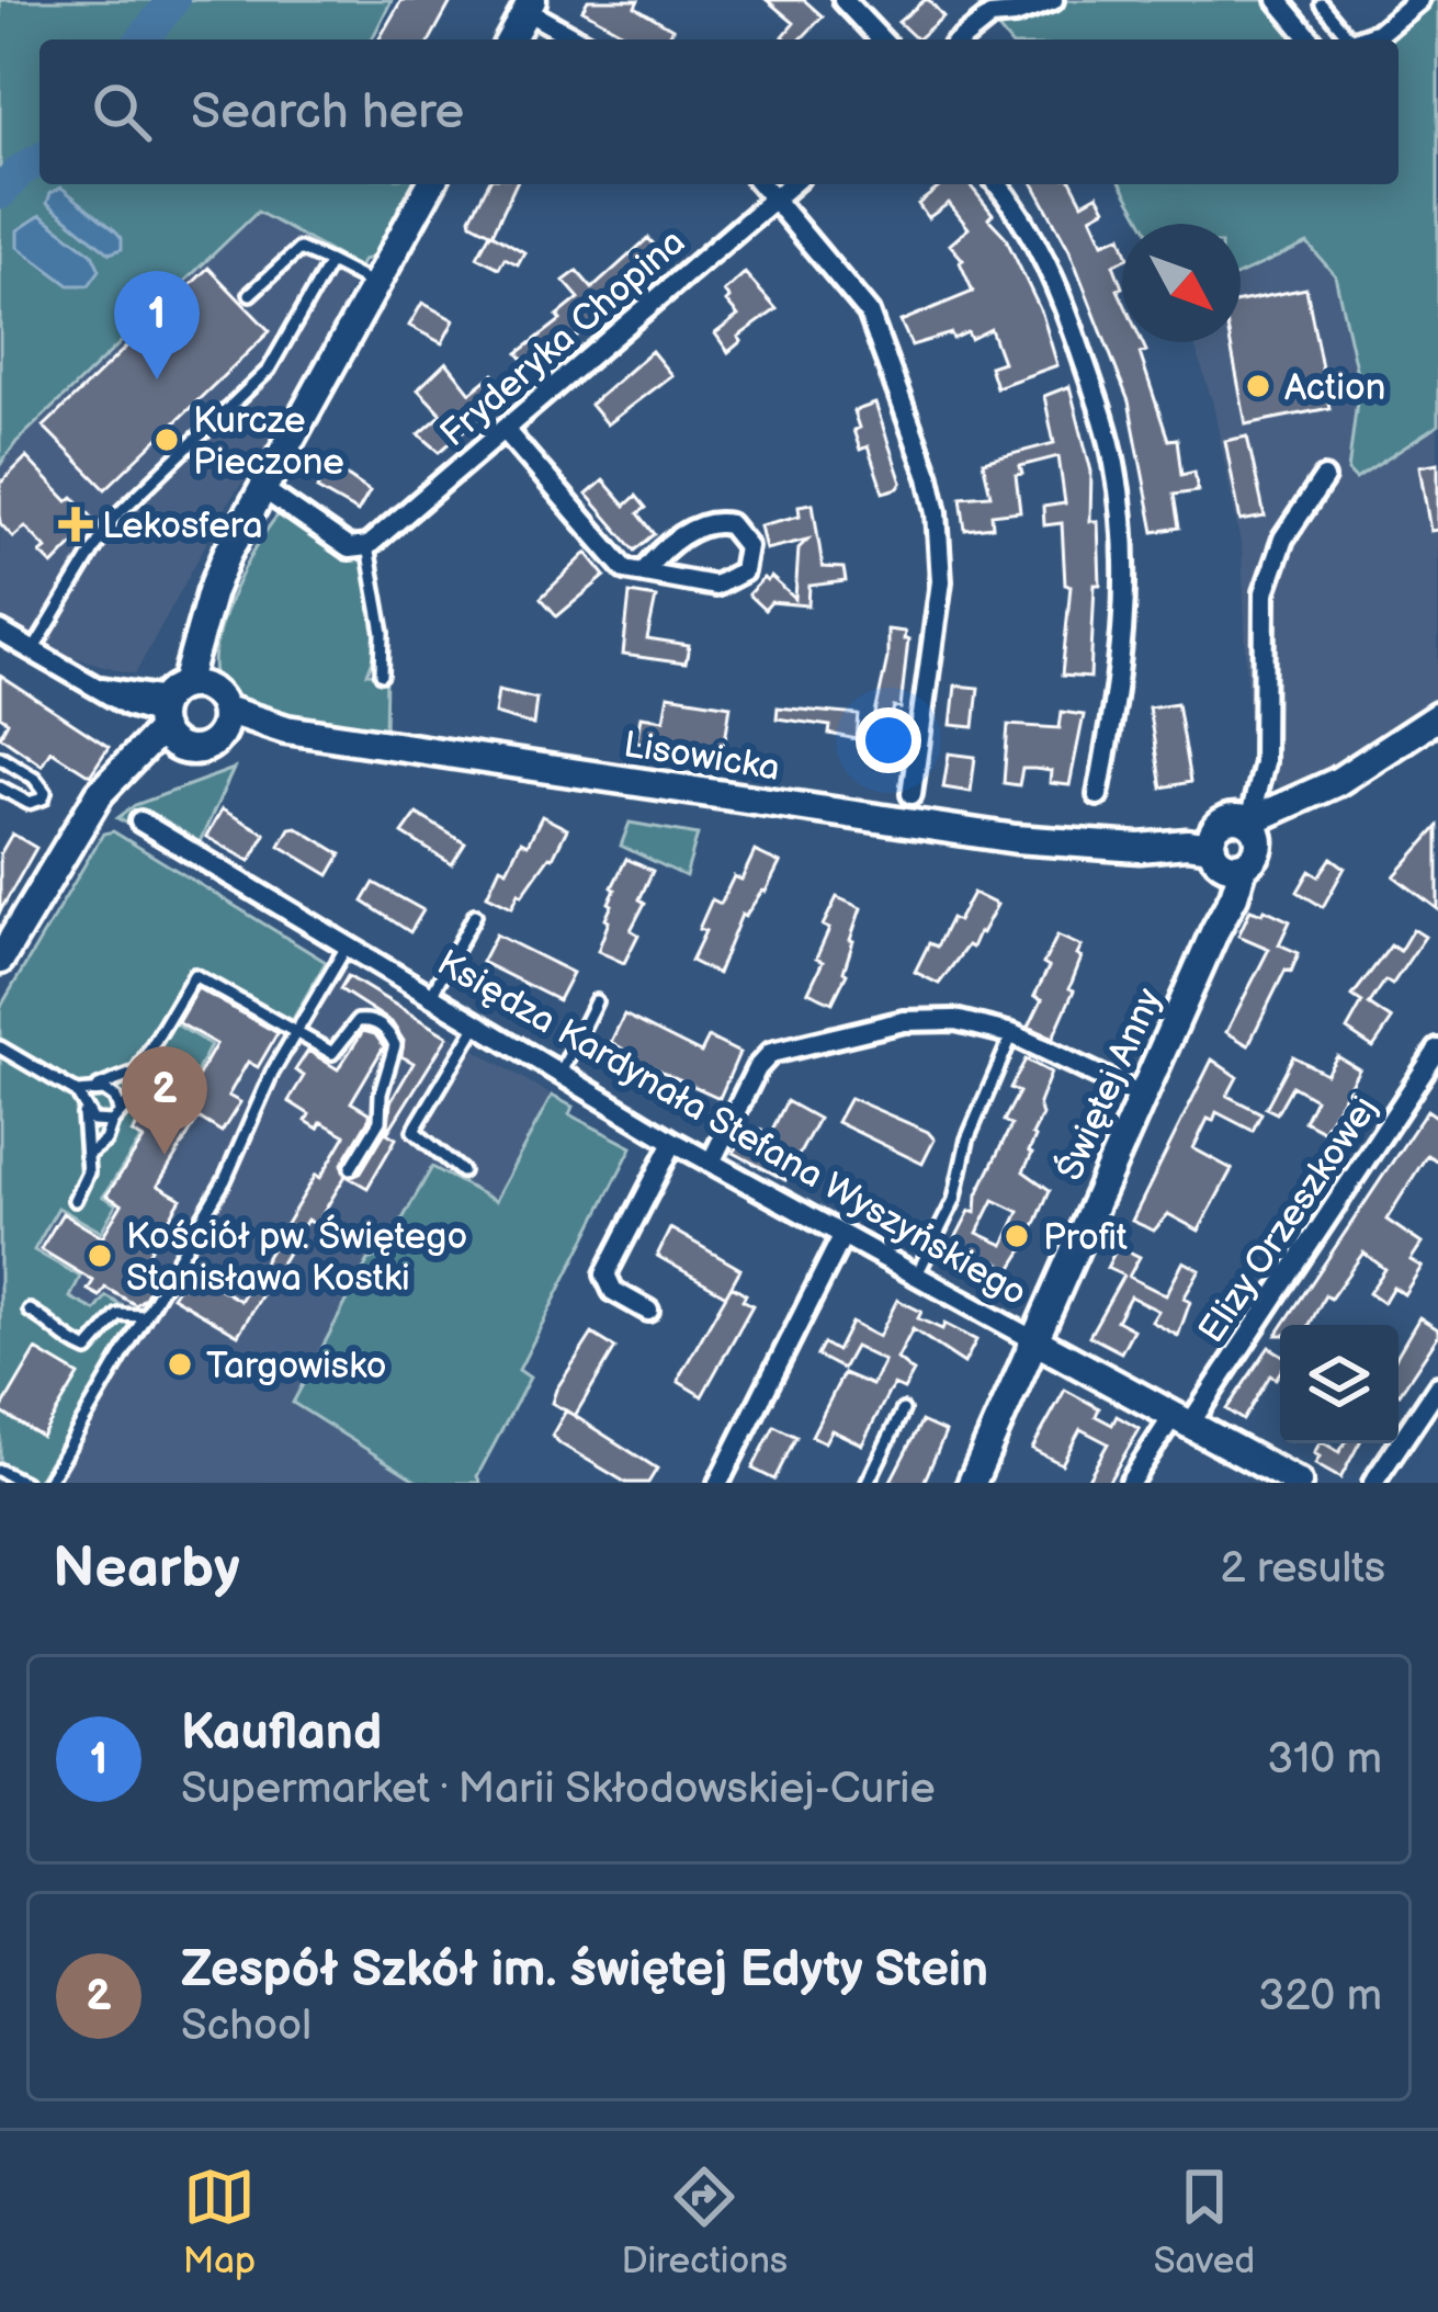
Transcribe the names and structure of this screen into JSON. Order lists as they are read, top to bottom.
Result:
{
  "streets": {
    "main road": ["Lisowicka", "Świętej Anny", "Księdza Kardynała Stefana Wyszyńskiego"],
    "street": ["Fryderyka Chopina", "Elizy Orzeszkowej"]
  },
  "crossings": [
    ["Lisowicka", "Świętej Anny"],
    ["Świętej Anny", "Księdza Kardynała Stefana Wyszyńskiego"],
    ["Księdza Kardynała Stefana Wyszyńskiego", "Elizy Orzeszkowej"]
  ],
  "places": {
    "other": [
      "Action",
      "Kurcze Pieczone",
      "Profit",
      "Kościół pw. Świętego Stanisława Kostki",
      "Targowisko"
    ],
    "health": ["Lekosfera"]
  },
  "north": "bottom right",
  "page": {
    "search": "Search here",
    "pins": ["1", "2"],
    "heading": ["Nearby", "2 results"],
    "list": [
      {
        "mark": "1",
        "name": "Kaufland",
        "note": "Supermarket · Marii Skłodowskiej-Curie",
        "value": "310 m"
      },
      {
        "mark": "2",
        "name": "Zespół Szkół im. świętej Edyty Stein",
        "note": "School",
        "value": "320 m"
      }
    ],
    "nav": ["Map", "Directions", "Saved"]
  }
}
